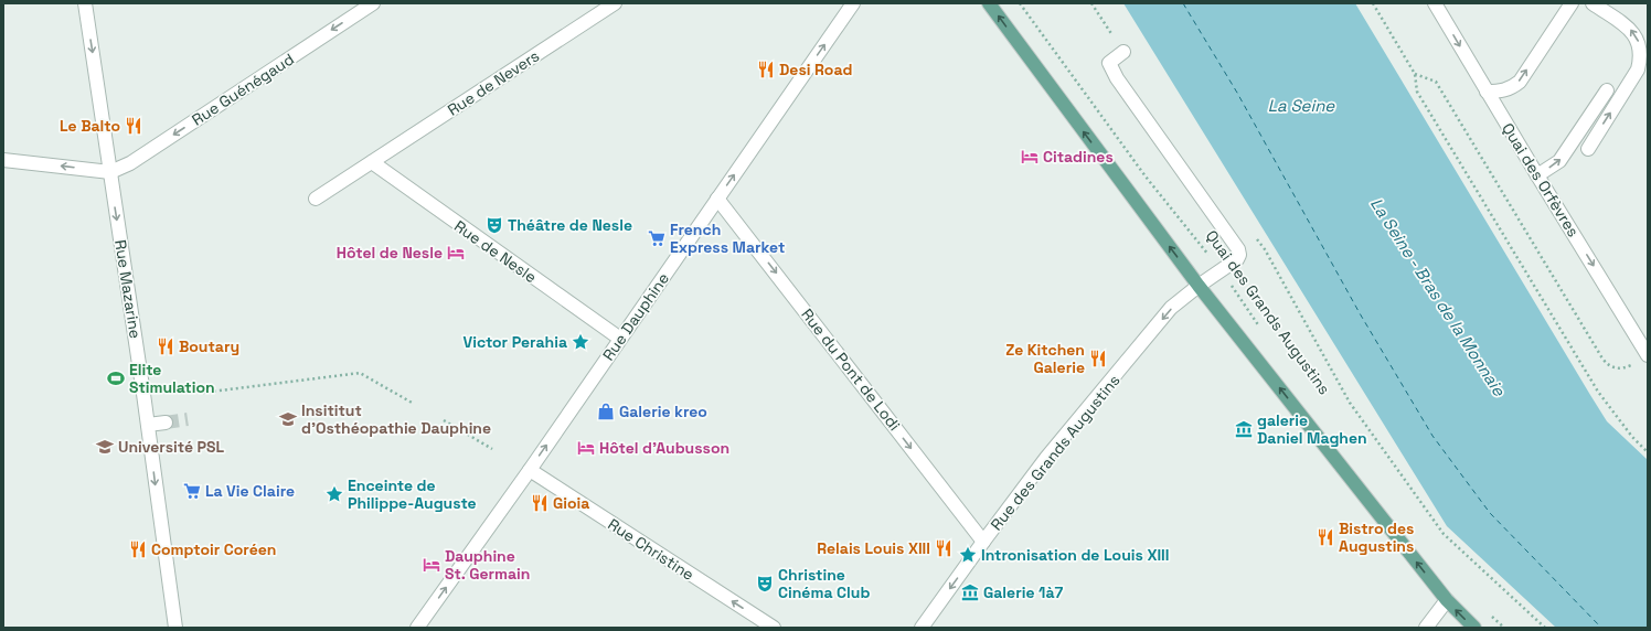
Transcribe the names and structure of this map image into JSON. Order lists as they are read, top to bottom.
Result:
{
  "streets": {
    "street": [
      "Rue de Nevers",
      "Rue Guénégaud",
      "Quai des Orfèvres",
      "Rue de Nesle",
      "Rue Mazarine",
      "Rue Dauphine",
      "Rue du Pont de Lodi",
      "Rue des Grands Augustins",
      "Rue Christine"
    ],
    "path": ["Quai des Grands Augustins"]
  },
  "crossings": [
    ["Rue de Nevers", "Rue de Nesle"],
    ["Rue Guénégaud", "Rue Mazarine"],
    ["Rue de Nesle", "Rue Dauphine"],
    ["Quai des Grands Augustins", "Rue des Grands Augustins"],
    ["Rue Dauphine", "Rue du Pont de Lodi"],
    ["Rue Dauphine", "Rue Christine"],
    ["Rue du Pont de Lodi", "Rue des Grands Augustins"]
  ],
  "one_way": [
    "Rue Guénégaud",
    "Quai des Orfèvres",
    "Rue Mazarine",
    "Rue Dauphine",
    "Rue du Pont de Lodi",
    "Rue des Grands Augustins",
    "Rue Christine"
  ],
  "water": ["La Seine", "La Seine - Bras de la Monnaie"],
  "places": {
    "restaurant": [
      "Desi Road",
      "Le Balto",
      "Boutary",
      "Ze Kitchen Galerie",
      "Gioia",
      "Bistro des Augustins",
      "Relais Louis XIII",
      "Comptoir Coréen"
    ],
    "hotel": [
      "Citadines",
      "Hôtel de Nesle",
      "Hôtel d'Aubusson",
      "Dauphine St. Germain"
    ],
    "theatre": ["Théâtre de Nesle", "Christine Cinéma Club"],
    "supermarket": ["French Express Market", "La Vie Claire"],
    "place": ["Victor Perahia", "Enceinte de Philippe-Auguste", "Intronisation de Louis XIII"],
    "sports": ["Elite Stimulation"],
    "shop": ["Galerie kreo"],
    "school or university": ["Insititut d'Osthéopathie Dauphine", "Université PSL"],
    "museum": ["galerie Daniel Maghen", "Galerie 1à7"]
  }
}
